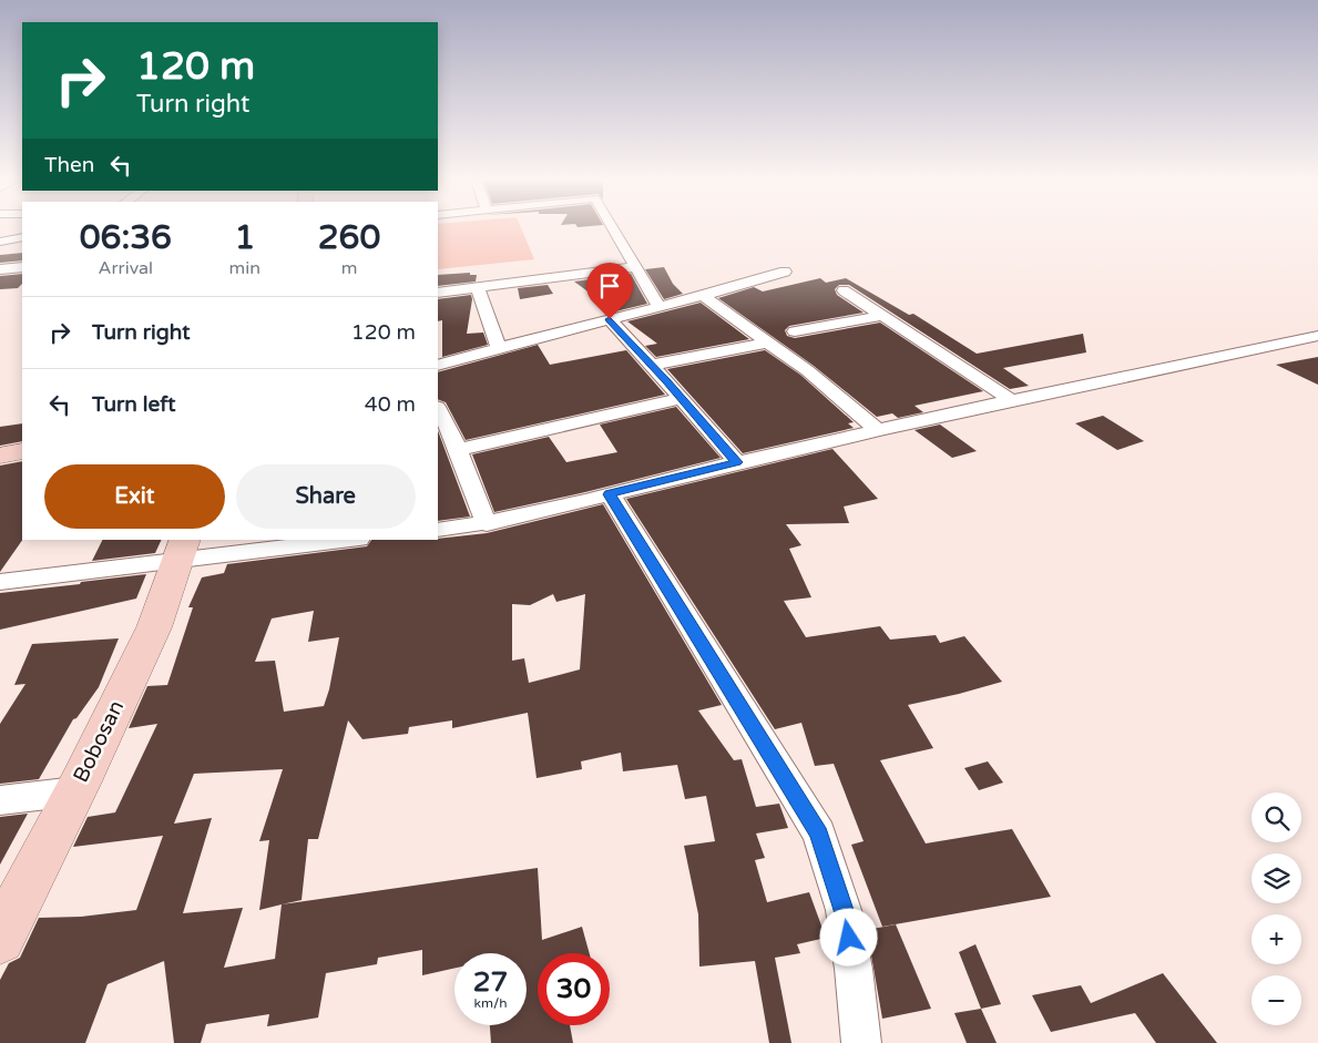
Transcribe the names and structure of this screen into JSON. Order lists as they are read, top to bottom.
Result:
{
  "streets": {
    "street": ["Bobosan"]
  },
  "page": {
    "turn": ["120 m", "Turn right"],
    "then": "Then",
    "eta": [
      "06:36",
      "Arrival",
      "1",
      "min",
      "260",
      "m"
    ],
    "list": [
      {
        "name": "Turn right",
        "value": "120 m"
      },
      {
        "name": "Turn left",
        "value": "40 m"
      }
    ],
    "buttons": ["Exit", "Share"],
    "map_buttons": ["+", "−"],
    "speed": "27 km/h",
    "limit": "30"
  }
}
